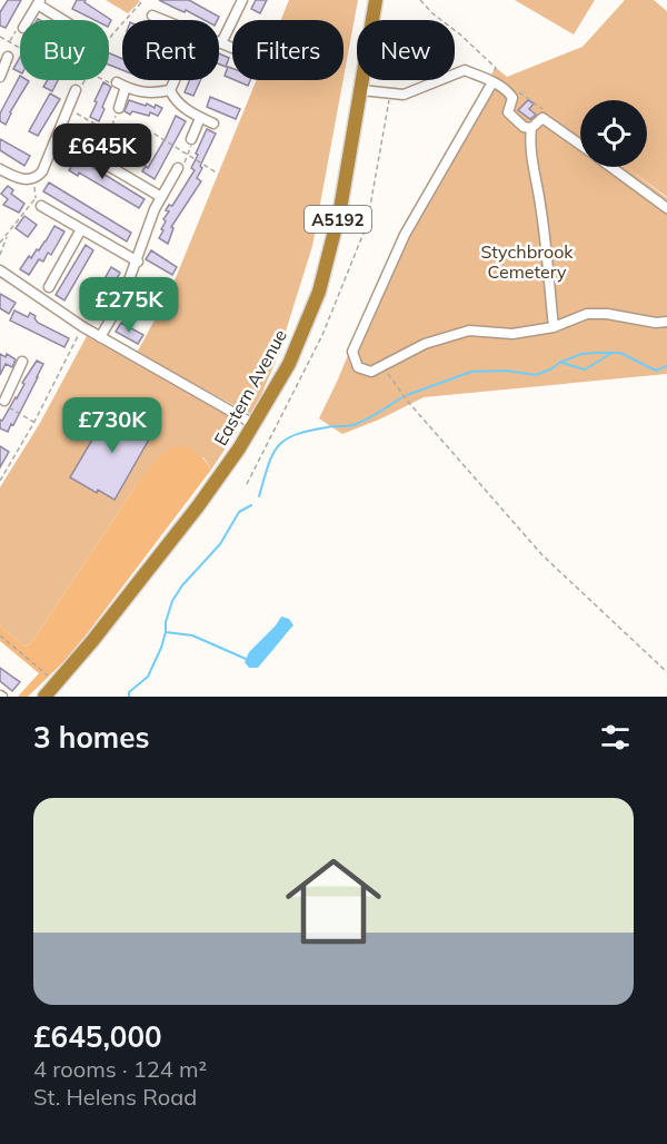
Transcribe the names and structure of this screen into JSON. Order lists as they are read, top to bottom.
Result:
{
  "streets": {
    "highway": ["A5192", "Eastern Avenue"]
  },
  "parks": ["Stychbrook Cemetery"],
  "page": {
    "chip": [
      "Buy",
      "Rent",
      "Filters",
      "New"
    ],
    "price": ["£645K", "£275K", "£730K"],
    "heading": "3 homes",
    "list": [
      {
        "name": "£645,000",
        "note": "4 rooms · 124 m² · St. Helens Road"
      }
    ]
  }
}
